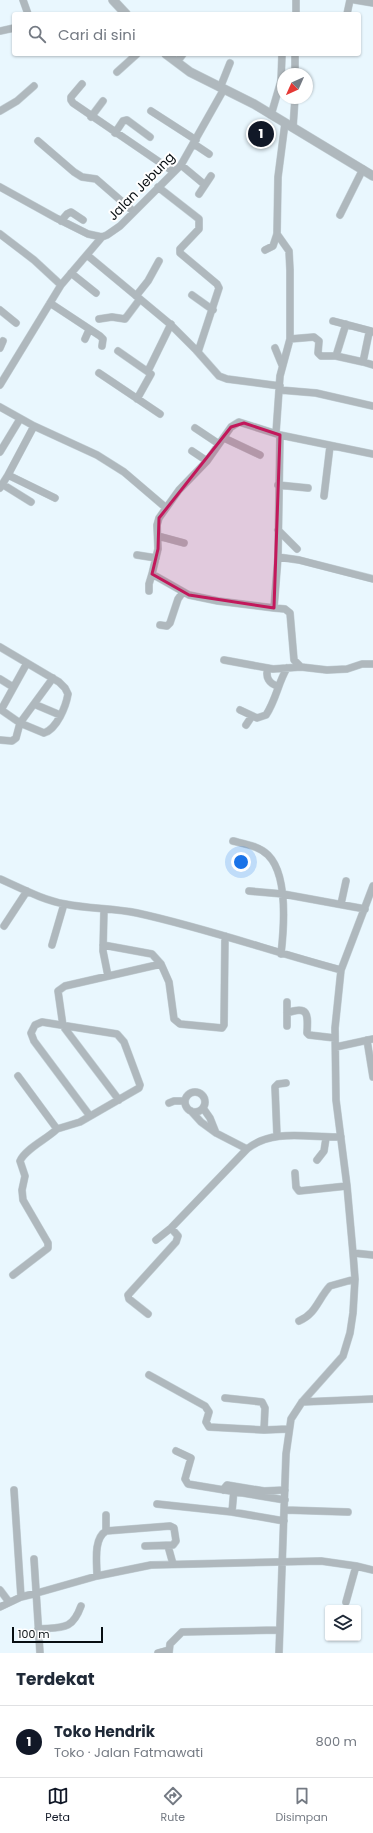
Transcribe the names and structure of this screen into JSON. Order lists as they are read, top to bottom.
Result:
{
  "streets": {
    "street": ["Jalan Jebung"]
  },
  "scale_bar": "100 m",
  "north": "bottom left",
  "page": {
    "search": "Cari di sini",
    "pins": "1",
    "scale": "100 m",
    "heading": "Terdekat",
    "list": [
      {
        "mark": "1",
        "name": "Toko Hendrik",
        "note": "Toko · Jalan Fatmawati",
        "value": "800 m"
      }
    ],
    "nav": ["Peta", "Rute", "Disimpan"]
  }
}
